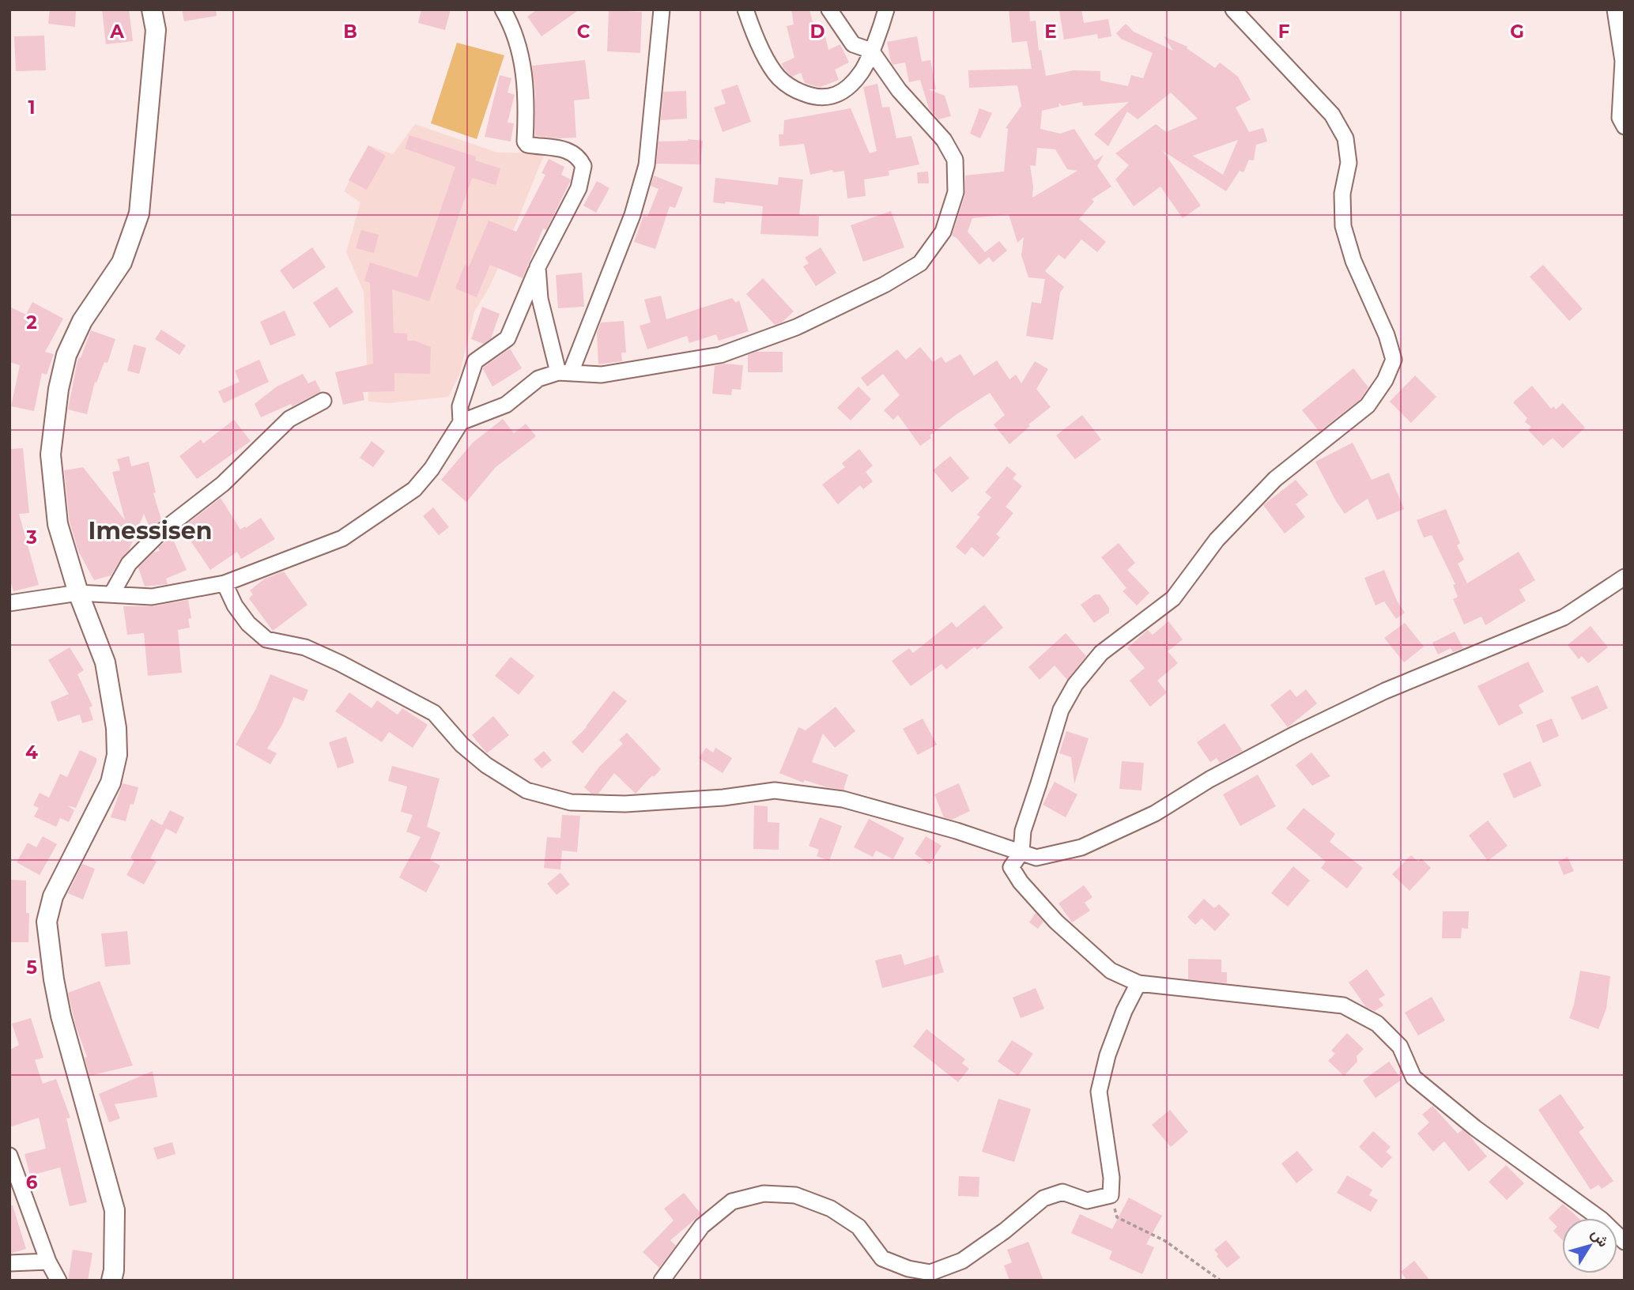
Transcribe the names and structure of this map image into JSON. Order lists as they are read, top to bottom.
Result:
{
  "districts": ["Imessisen"],
  "north": "top right",
  "grid": {
    "columns": [
      "A",
      "B",
      "C",
      "D",
      "E",
      "F",
      "G"
    ],
    "rows": [
      "1",
      "2",
      "3",
      "4",
      "5",
      "6"
    ]
  }
}
